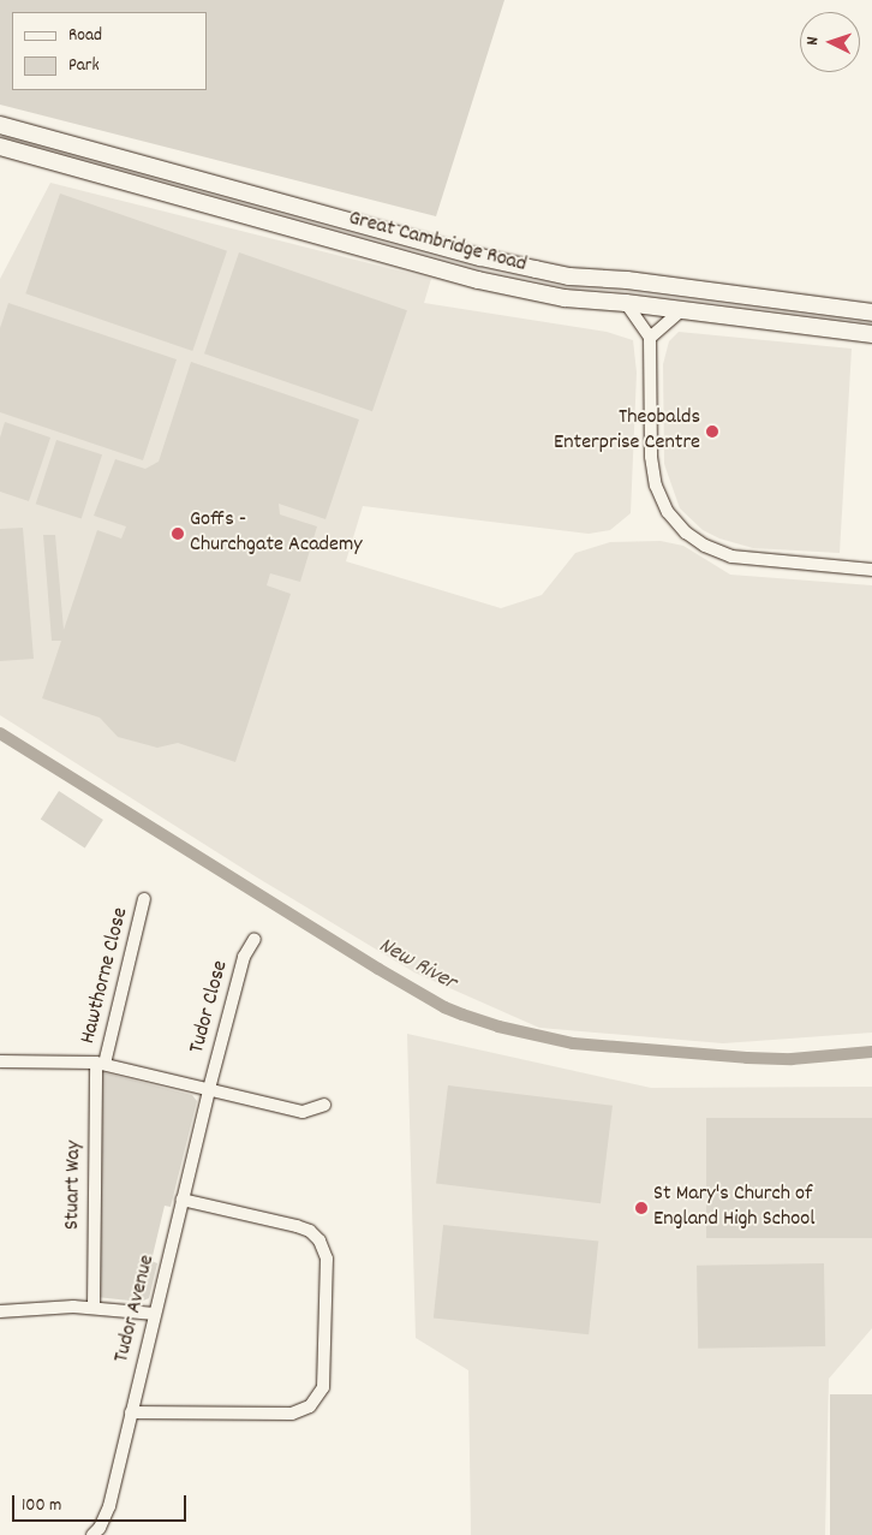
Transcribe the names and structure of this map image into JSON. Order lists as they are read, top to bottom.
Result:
{
  "streets": {
    "highway": ["Great Cambridge Road"],
    "street": [
      "Hawthorne Close",
      "Tudor Close",
      "Stuart Way",
      "Tudor Avenue"
    ]
  },
  "crossings": [
    ["Hawthorne Close", "Stuart Way"],
    ["Tudor Close", "Tudor Avenue"]
  ],
  "water": ["New River"],
  "places": ["Theobalds Enterprise Centre", "Goffs - Churchgate Academy", "St Mary's Church of England High School"],
  "legend": ["Road", "Park"],
  "scale_bar": "100 m",
  "north": "left"
}
